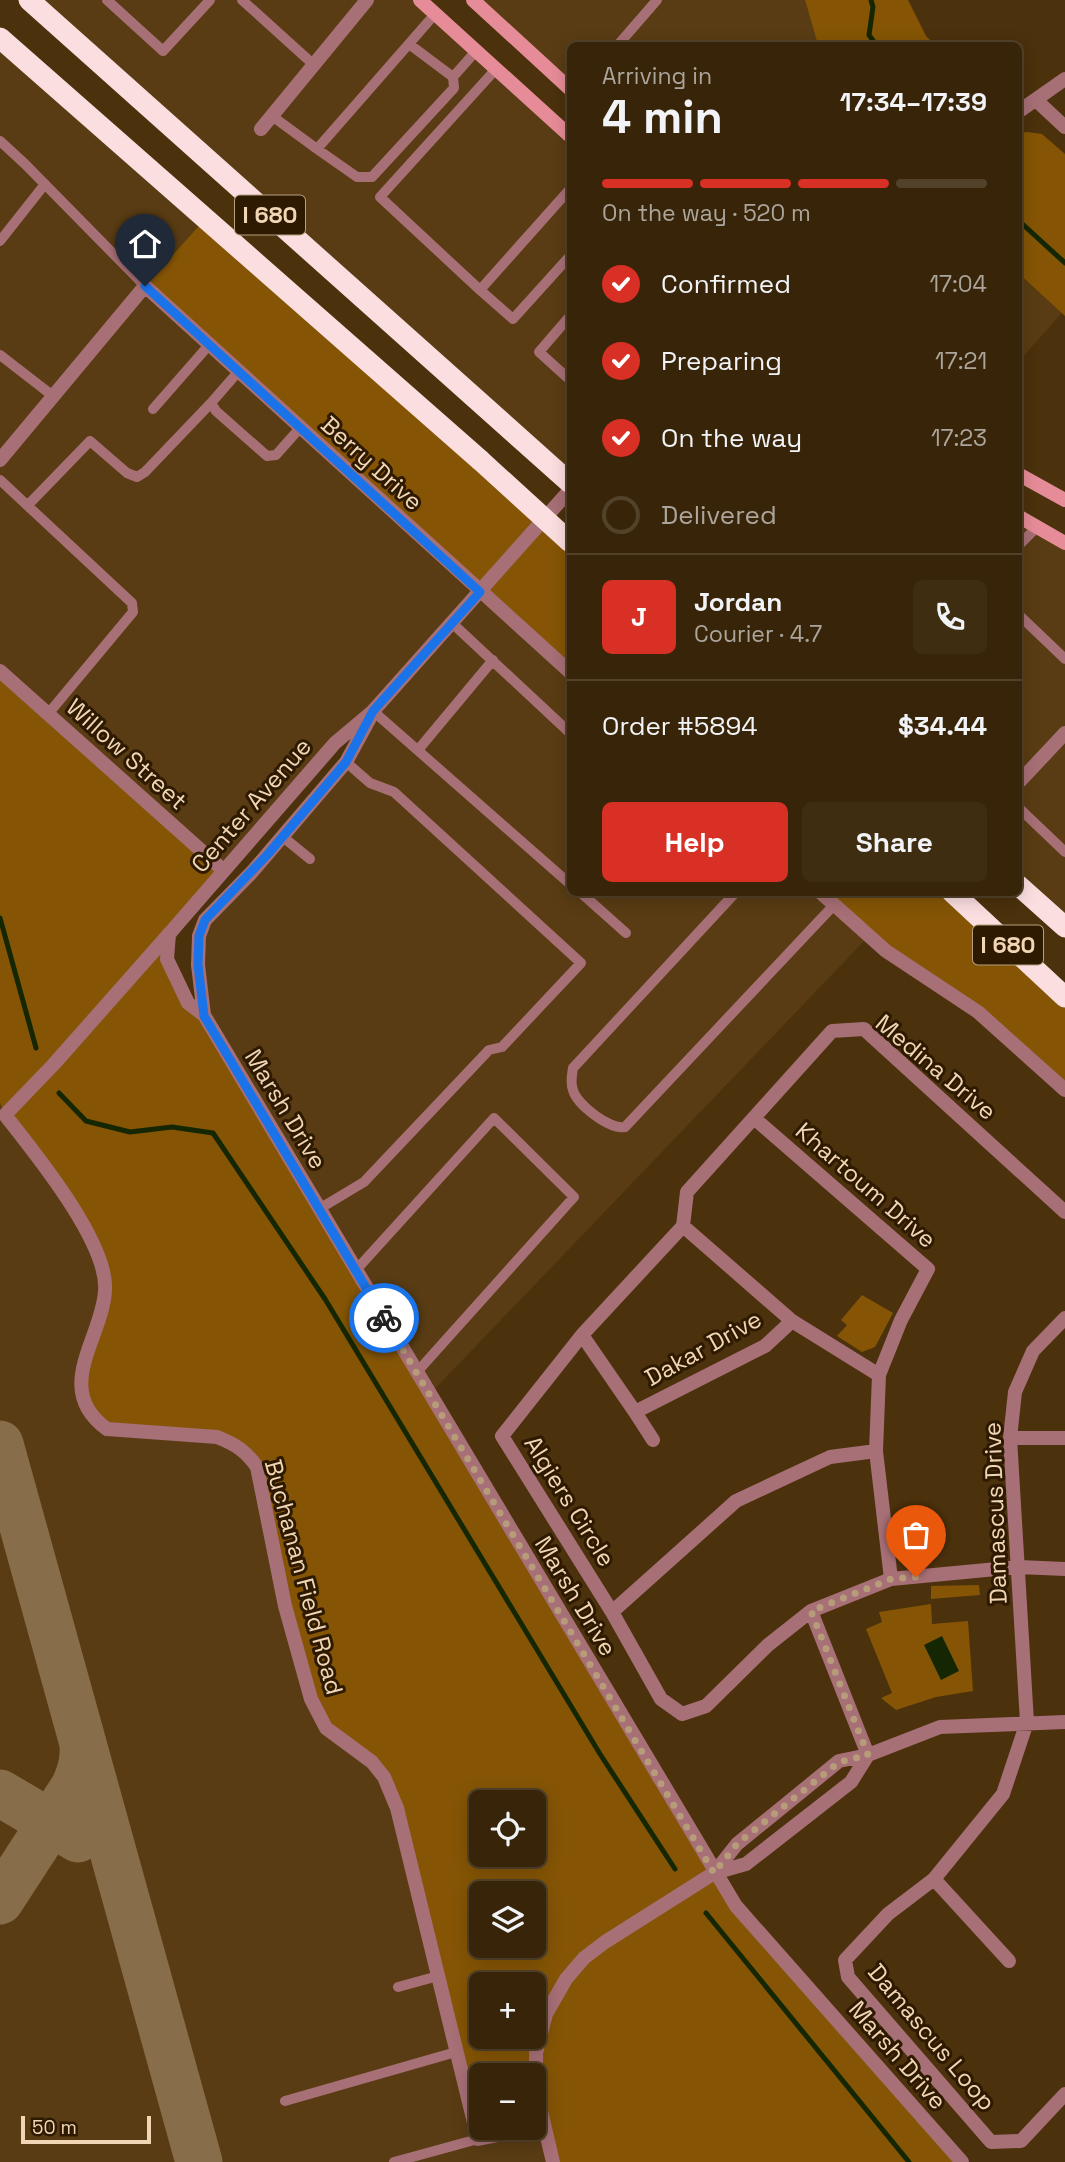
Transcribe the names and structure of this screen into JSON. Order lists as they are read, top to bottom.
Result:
{
  "streets": {
    "highway": ["I 680"],
    "street": [
      "Berry Drive",
      "Willow Street",
      "Center Avenue",
      "Medina Drive",
      "Marsh Drive",
      "Khartoum Drive",
      "Dakar Drive",
      "Algiers Circle",
      "Damascus Drive",
      "Buchanan Field Road",
      "Damascus Loop"
    ]
  },
  "crossings": [
    ["Berry Drive", "Center Avenue"],
    ["Willow Street", "Center Avenue"],
    ["Center Avenue", "Marsh Drive"],
    ["Center Avenue", "Buchanan Field Road"],
    ["Medina Drive", "Khartoum Drive"],
    ["Medina Drive", "Algiers Circle"],
    ["Marsh Drive", "Buchanan Field Road"],
    ["Dakar Drive", "Algiers Circle"],
    ["Damascus Drive", "Damascus Loop"]
  ],
  "scale_bar": "50 m",
  "page": {
    "heading": ["4 min", "Arriving in", "17:34–17:39"],
    "panel": [
      "Jordan",
      "Courier · 4.7",
      "Order #5894",
      "$34.44"
    ],
    "bar": "On the way · 520 m",
    "list": [
      ["Confirmed", "17:04"],
      ["Preparing", "17:21"],
      ["On the way", "17:23"],
      "Delivered"
    ],
    "round": "J",
    "buttons": ["Help", "Share"],
    "map_buttons": ["+", "−"],
    "scale": "50 m"
  }
}
